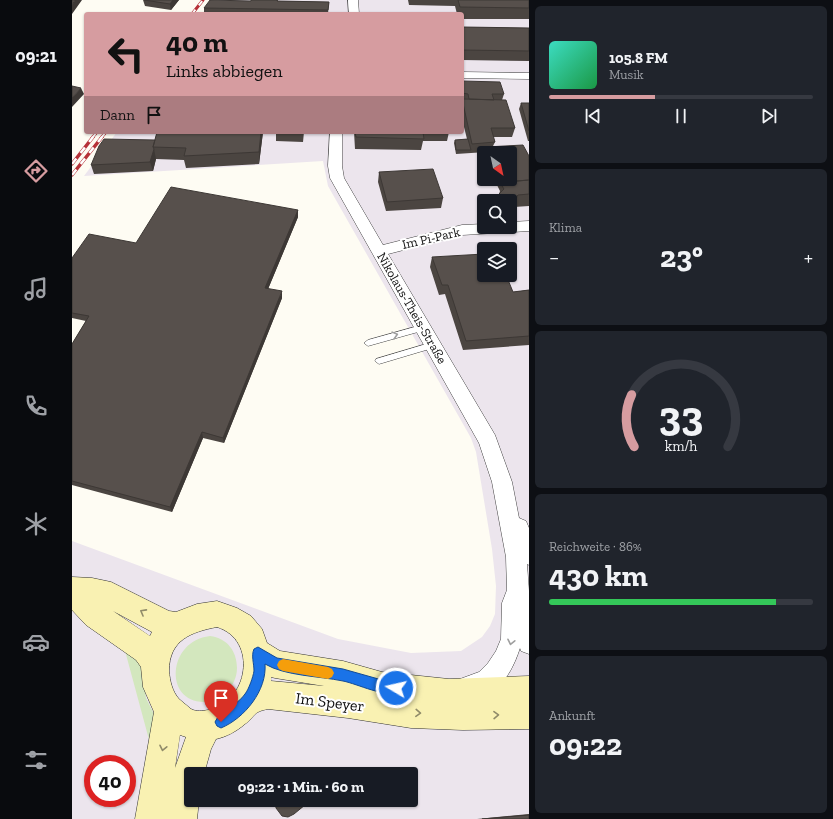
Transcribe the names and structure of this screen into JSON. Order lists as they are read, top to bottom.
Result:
{
  "streets": {
    "street": ["Im Pi-Park", "Nikolaus-Theis-Straße", "Im Speyer"]
  },
  "crossings": [
    ["Im Pi-Park", "Nikolaus-Theis-Straße"],
    ["Nikolaus-Theis-Straße", "Im Speyer"]
  ],
  "north": "bottom right",
  "page": {
    "tabs": "09:21",
    "turn": ["40 m", "Links abbiegen"],
    "song": ["105.8 FM", "Musik"],
    "then": "Dann",
    "tile": [
      "Klima",
      ["Reichweite · 86%", "430 km"],
      ["Ankunft", "09:22"]
    ],
    "heat": ["−", "23°", "+"],
    "limit": "40",
    "trip": "09:22 · 1 Min. · 60 m",
    "gauge": ["33", "km/h"]
  }
}
